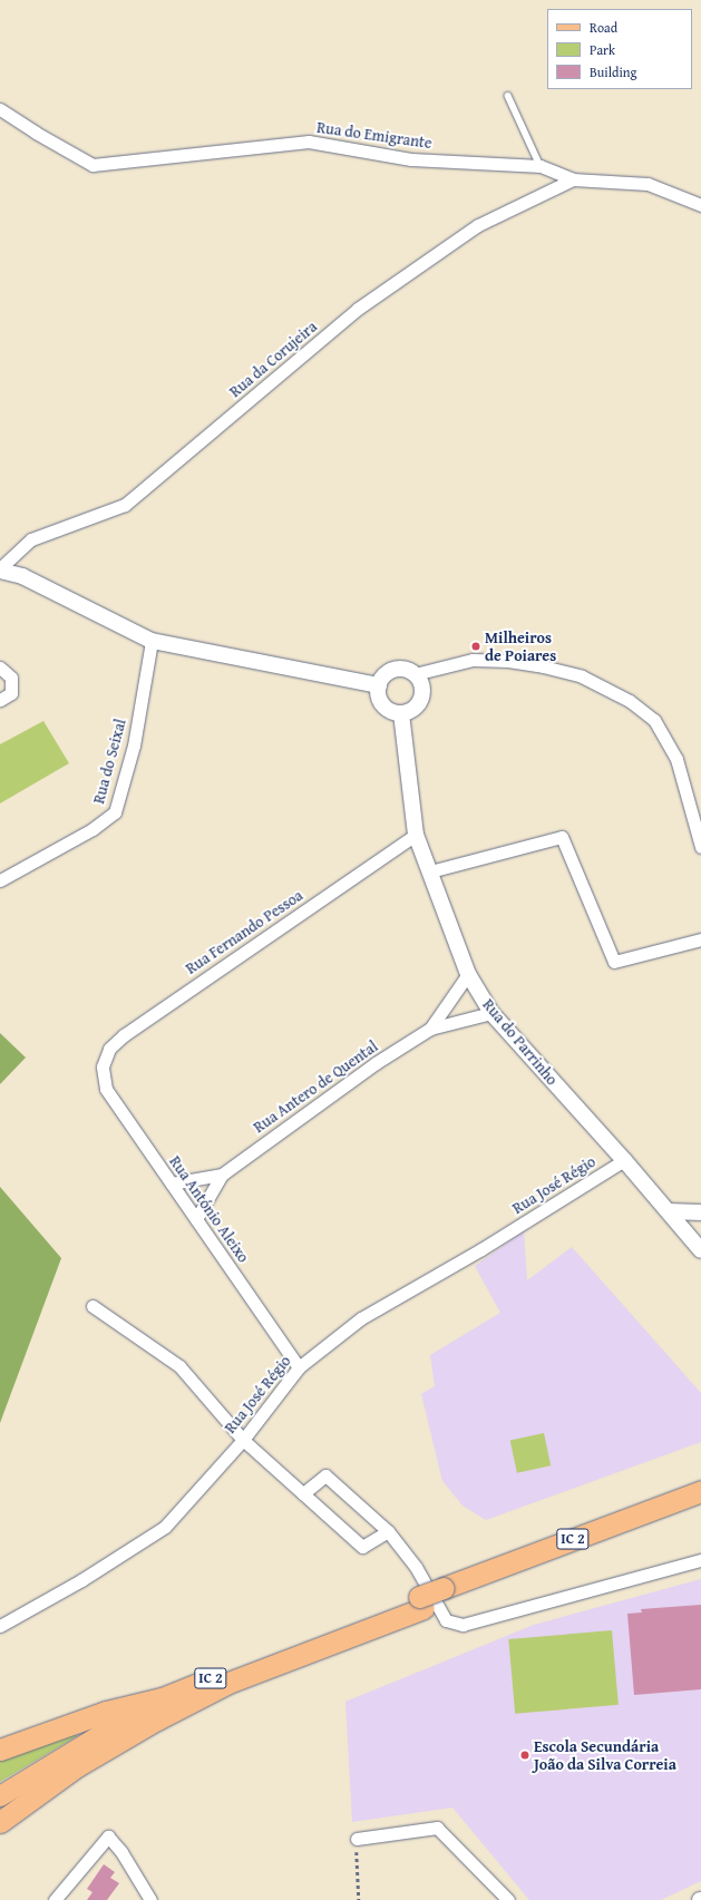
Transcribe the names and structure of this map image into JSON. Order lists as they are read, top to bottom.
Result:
{
  "streets": {
    "highway": ["IC 2"],
    "street": [
      "Rua do Emigrante",
      "Rua da Corujeira",
      "Rua do Seixal",
      "Rua Fernando Pessoa",
      "Rua do Parrinho",
      "Rua Antero de Quental",
      "Rua José Régio",
      "Rua António Aleixo"
    ]
  },
  "crossings": [
    ["Rua do Emigrante", "Rua da Corujeira"],
    ["Rua Fernando Pessoa", "Rua do Parrinho"],
    ["Rua Fernando Pessoa", "Rua António Aleixo"],
    ["Rua do Parrinho", "Rua Antero de Quental"],
    ["Rua do Parrinho", "Rua José Régio"],
    ["Rua Antero de Quental", "Rua António Aleixo"],
    ["Rua José Régio", "Rua António Aleixo"]
  ],
  "places": ["Milheiros de Poiares", "Escola Secundária João da Silva Correia"],
  "legend": ["Road", "Park", "Building"]
}
